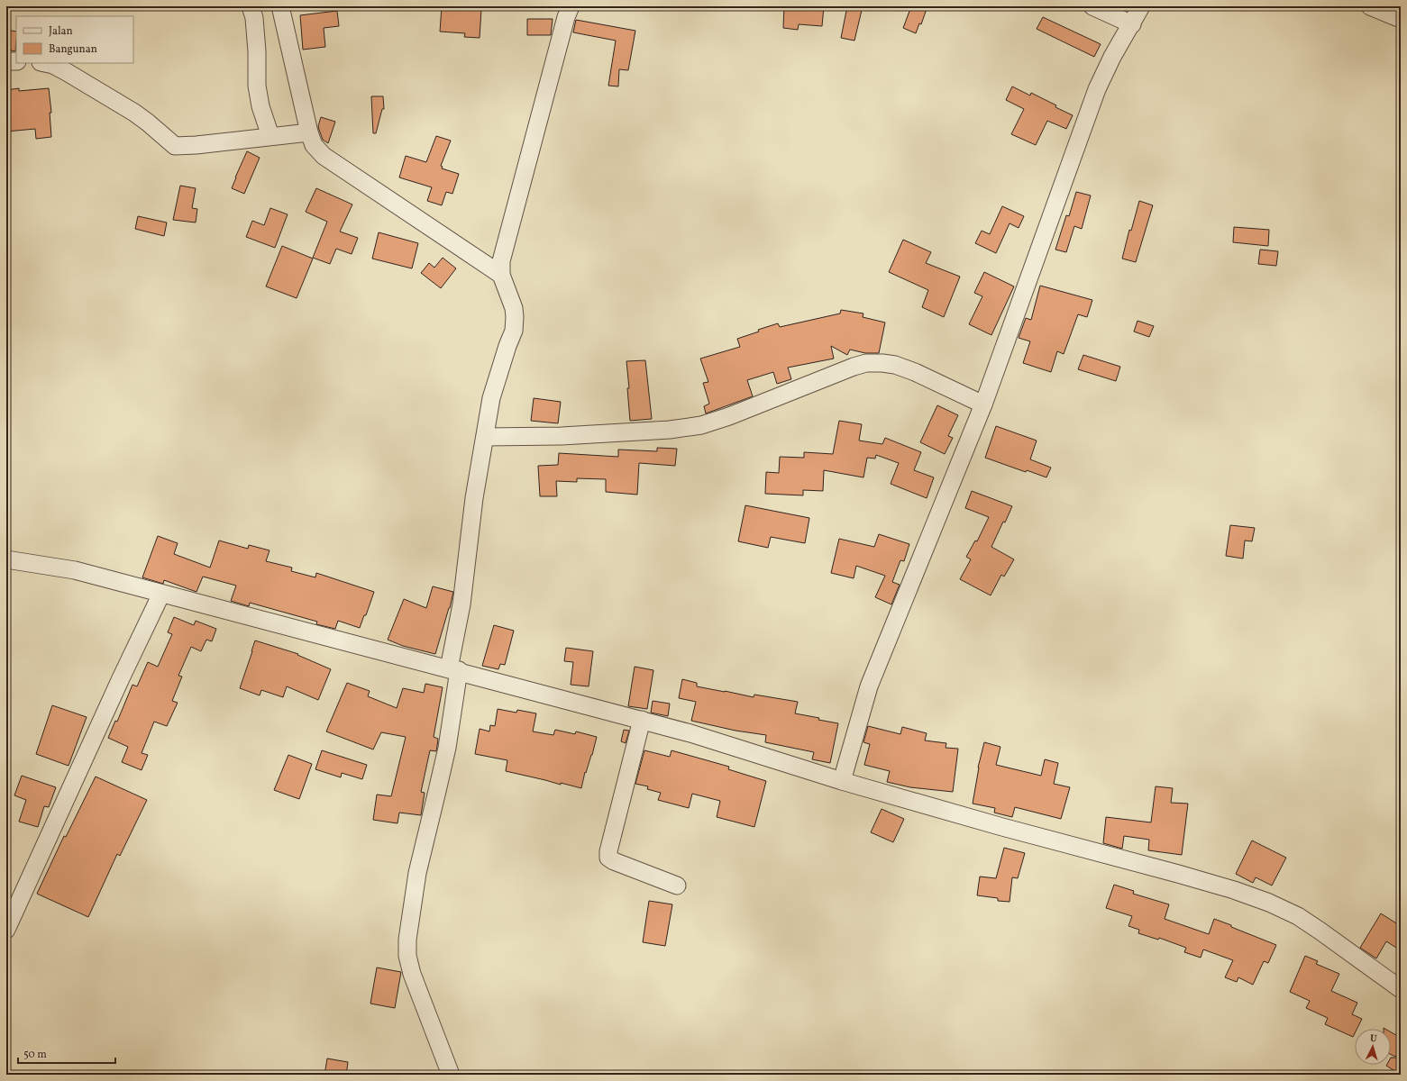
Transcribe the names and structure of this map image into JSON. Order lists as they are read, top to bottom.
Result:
{
  "legend": ["Jalan", "Bangunan"],
  "scale_bar": "50 m",
  "north": "top"
}
